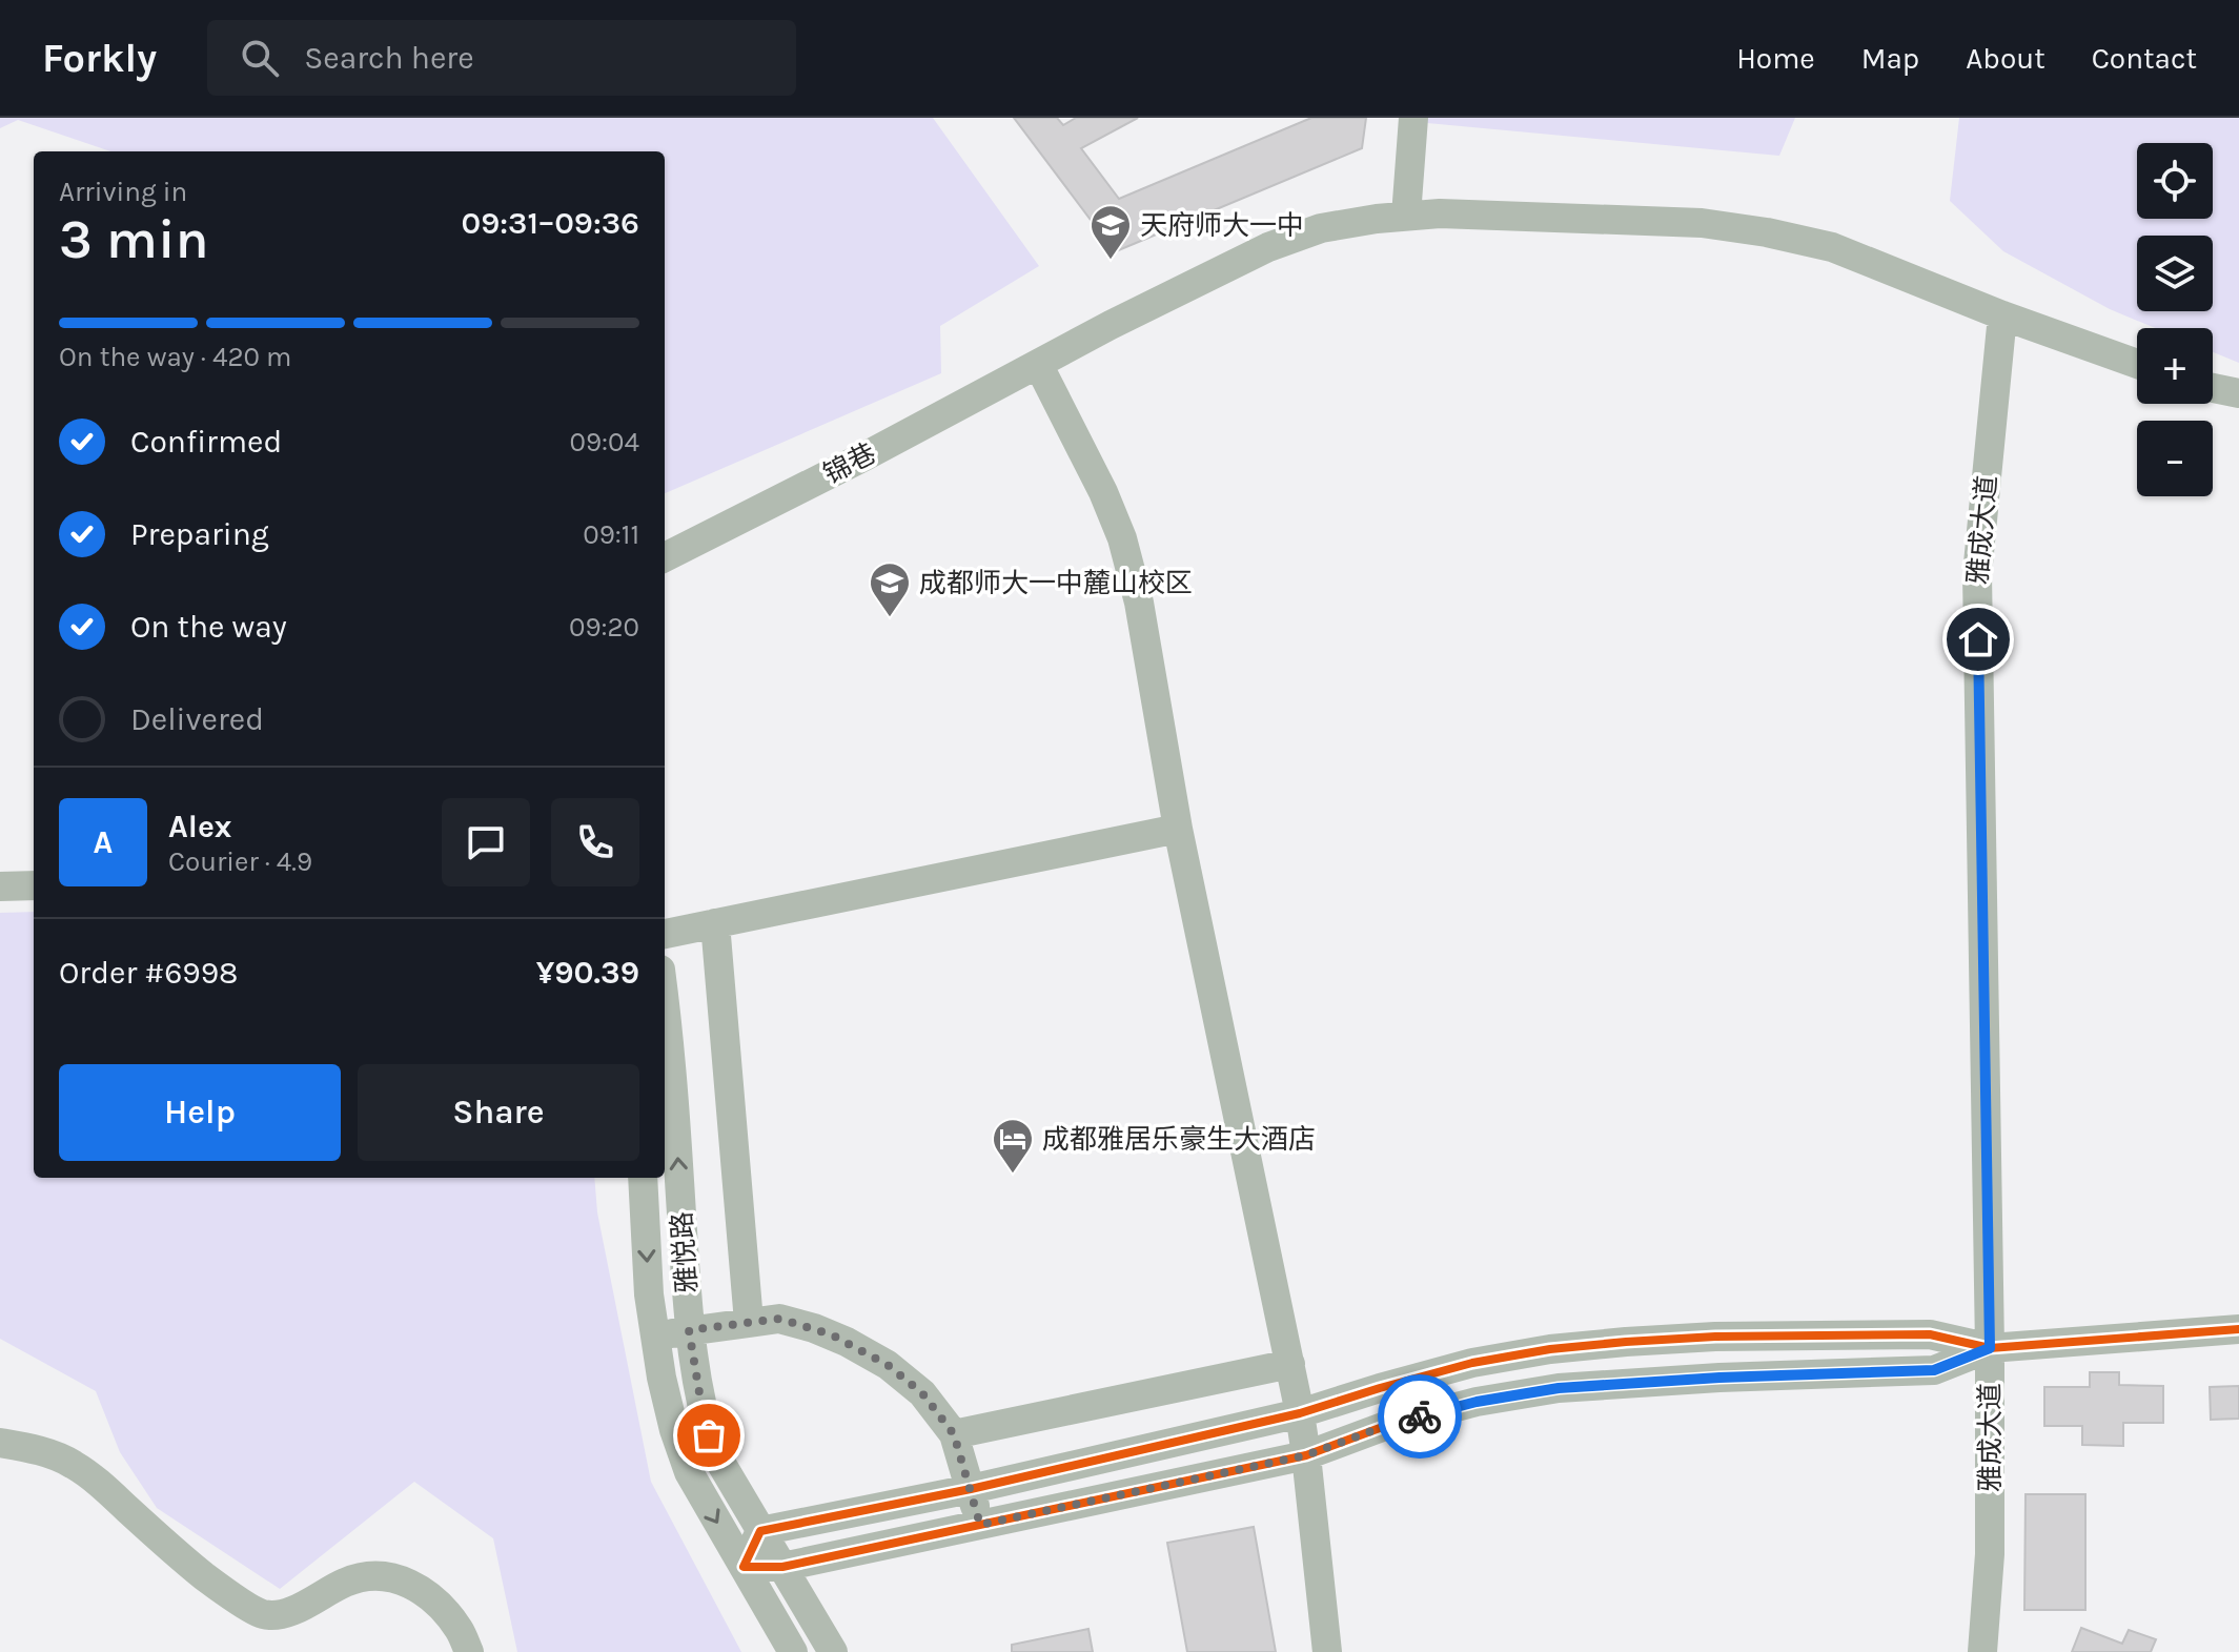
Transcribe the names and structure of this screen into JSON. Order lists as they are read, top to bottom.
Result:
{
  "streets": {
    "street": ["锦巷", "雅成大道", "雅悦路"]
  },
  "crossings": [
    ["锦巷", "雅成大道"]
  ],
  "places": {
    "school or university": ["天府师大一中", "成都师大一中麓山校区"],
    "hotel": ["成都雅居乐豪生大酒店"]
  },
  "page": {
    "header": "Forkly",
    "search": "Search here",
    "nav": [
      "Home",
      "Map",
      "About",
      "Contact"
    ],
    "map_buttons": ["+", "−"],
    "heading": ["3 min", "Arriving in", "09:31–09:36"],
    "panel": [
      "Alex",
      "Courier · 4.9",
      "Order #6998",
      "¥90.39"
    ],
    "bar": "On the way · 420 m",
    "list": [
      ["Confirmed", "09:04"],
      ["Preparing", "09:11"],
      ["On the way", "09:20"],
      "Delivered"
    ],
    "round": "A",
    "buttons": ["Help", "Share"]
  }
}
